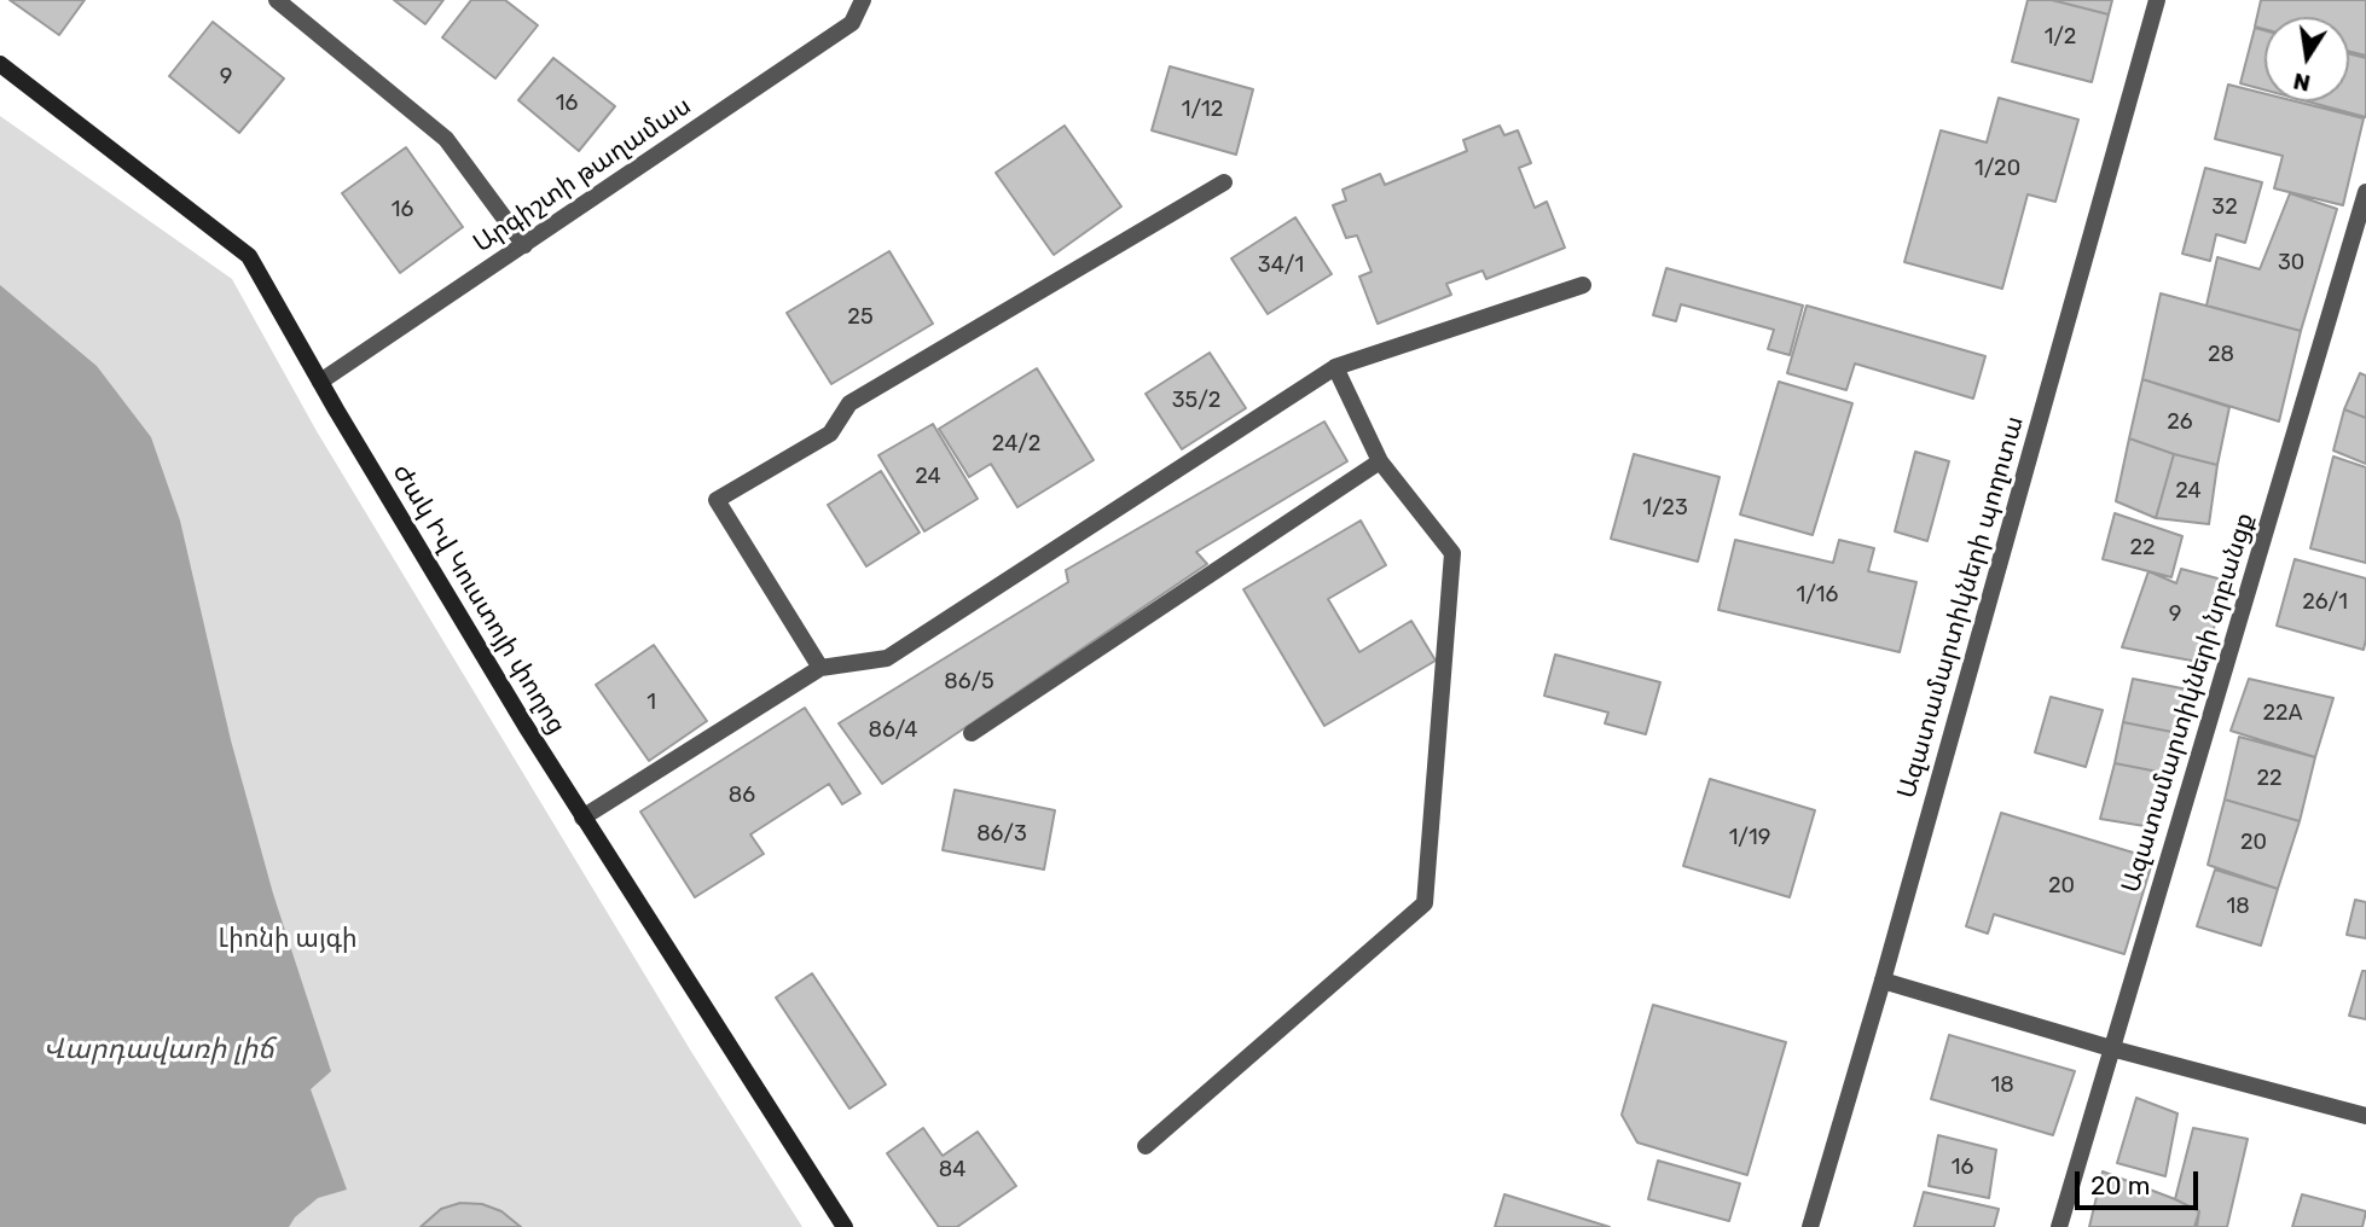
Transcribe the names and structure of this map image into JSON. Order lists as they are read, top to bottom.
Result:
{
  "streets": {
    "main road": ["Ժակ Իվ Կուստոյի փողոց"],
    "street": ["Արգիշտի թաղամաս", "Ազատամարտիկների պողոտա", "Ազատամարտիկների նրբանցք"]
  },
  "crossings": [
    ["Արգիշտի թաղամաս", "Ժակ Իվ Կուստոյի փողոց"]
  ],
  "water": ["Վարդավառի լիճ"],
  "parks": ["Լիոնի այգի"],
  "house_numbers": [
    "1/2",
    "9",
    "16",
    "1/12",
    "1/20",
    "32",
    "16",
    "30",
    "34/1",
    "25",
    "28",
    "35/2",
    "26",
    "24/2",
    "24",
    "24",
    "1/23",
    "22",
    "1/16",
    "26/1",
    "9",
    "86/5",
    "1",
    "22А",
    "86/4",
    "22",
    "86",
    "86/3",
    "1/19",
    "20",
    "20",
    "18",
    "18",
    "16",
    "84"
  ],
  "scale_bar": "20 m",
  "north": "bottom"
}
